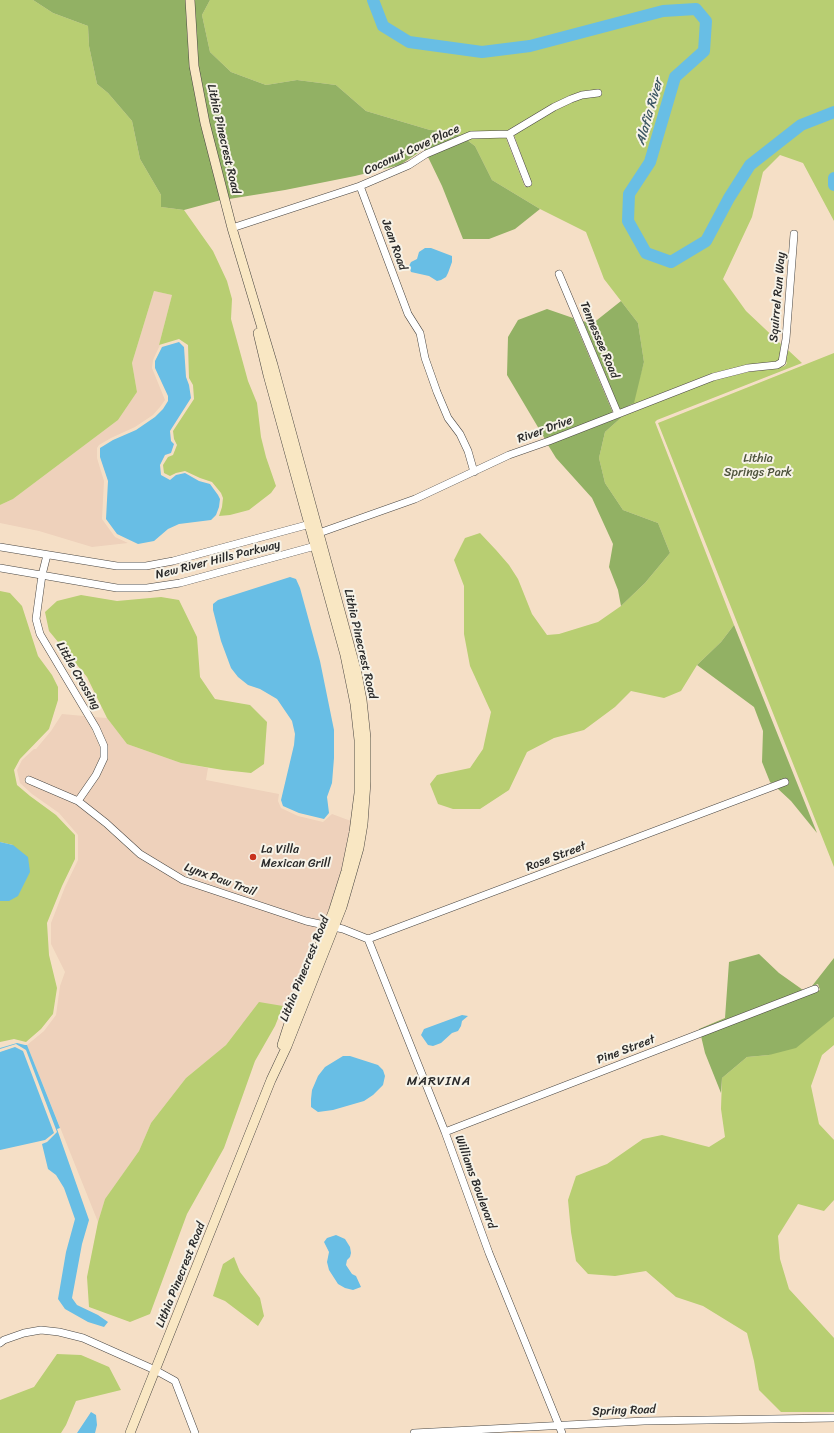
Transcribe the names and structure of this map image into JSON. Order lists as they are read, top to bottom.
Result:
{
  "streets": {
    "main road": ["Lithia Pinecrest Road"],
    "street": [
      "Coconut Cove Place",
      "Jean Road",
      "Squirrel Run Way",
      "Tennessee Road",
      "River Drive",
      "New River Hills Parkway",
      "Little Crossing",
      "Rose Street",
      "Lynx Paw Trail",
      "Pine Street",
      "Williams Boulevard",
      "Spring Road"
    ]
  },
  "crossings": [
    ["Lithia Pinecrest Road", "Coconut Cove Place"],
    ["Lithia Pinecrest Road", "River Drive"],
    ["Lithia Pinecrest Road", "New River Hills Parkway"],
    ["Lithia Pinecrest Road", "Lynx Paw Trail"],
    ["Coconut Cove Place", "Jean Road"],
    ["Jean Road", "River Drive"],
    ["Squirrel Run Way", "River Drive"],
    ["Tennessee Road", "River Drive"],
    ["New River Hills Parkway", "Little Crossing"],
    ["Little Crossing", "Lynx Paw Trail"],
    ["Rose Street", "Williams Boulevard"],
    ["Pine Street", "Williams Boulevard"],
    ["Williams Boulevard", "Spring Road"]
  ],
  "districts": ["MARVINA"],
  "water": ["Alafia River"],
  "parks": ["Lithia Springs Park"],
  "places": ["La Villa Mexican Grill"]
}
